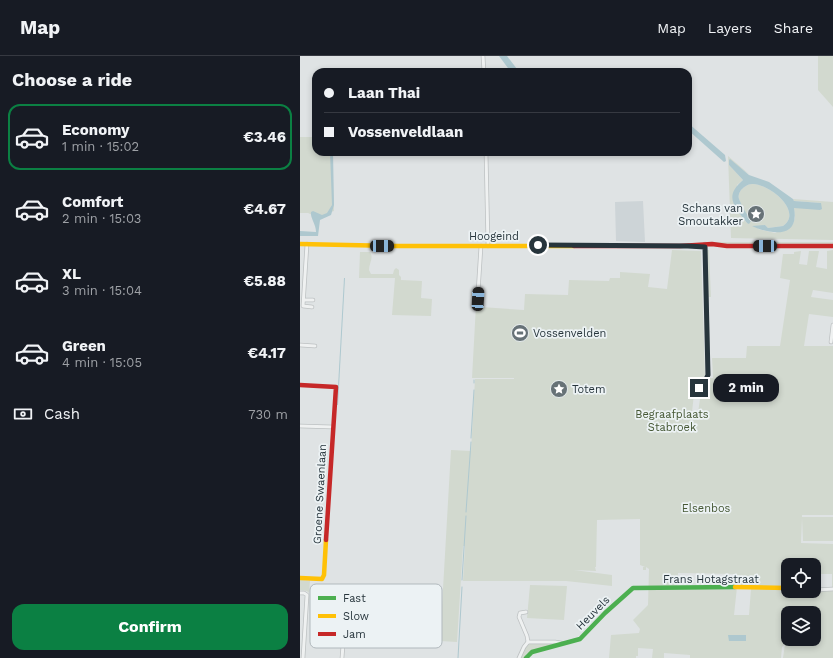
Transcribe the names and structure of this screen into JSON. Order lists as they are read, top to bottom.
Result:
{
  "streets": {
    "street": [
      "Hoogeind",
      "Groene Swaenlaan",
      "Frans Hotagstraat",
      "Heuvels"
    ]
  },
  "crossings": [
    ["Frans Hotagstraat", "Heuvels"]
  ],
  "parks": ["Begraafplaats Stabroek", "Elsenbos"],
  "places": {
    "place": ["Schans van Smoutakker", "Totem"],
    "sports": ["Vossenvelden"]
  },
  "legend": ["Fast", "Slow", "Jam"],
  "page": {
    "header": "Map",
    "nav": ["Map", "Layers", "Share"],
    "heading": "Choose a ride",
    "banner": ["Laan Thai", "Vossenveldlaan"],
    "list": [
      {
        "name": "Economy",
        "note": "1 min · 15:02",
        "value": "€3.46"
      },
      {
        "name": "Comfort",
        "note": "2 min · 15:03",
        "value": "€4.67"
      },
      {
        "name": "XL",
        "note": "3 min · 15:04",
        "value": "€5.88"
      },
      {
        "name": "Green",
        "note": "4 min · 15:05",
        "value": "€4.17"
      }
    ],
    "bubble": "2 min",
    "pay": ["Cash", "730 m"],
    "buttons": "Confirm"
  }
}
